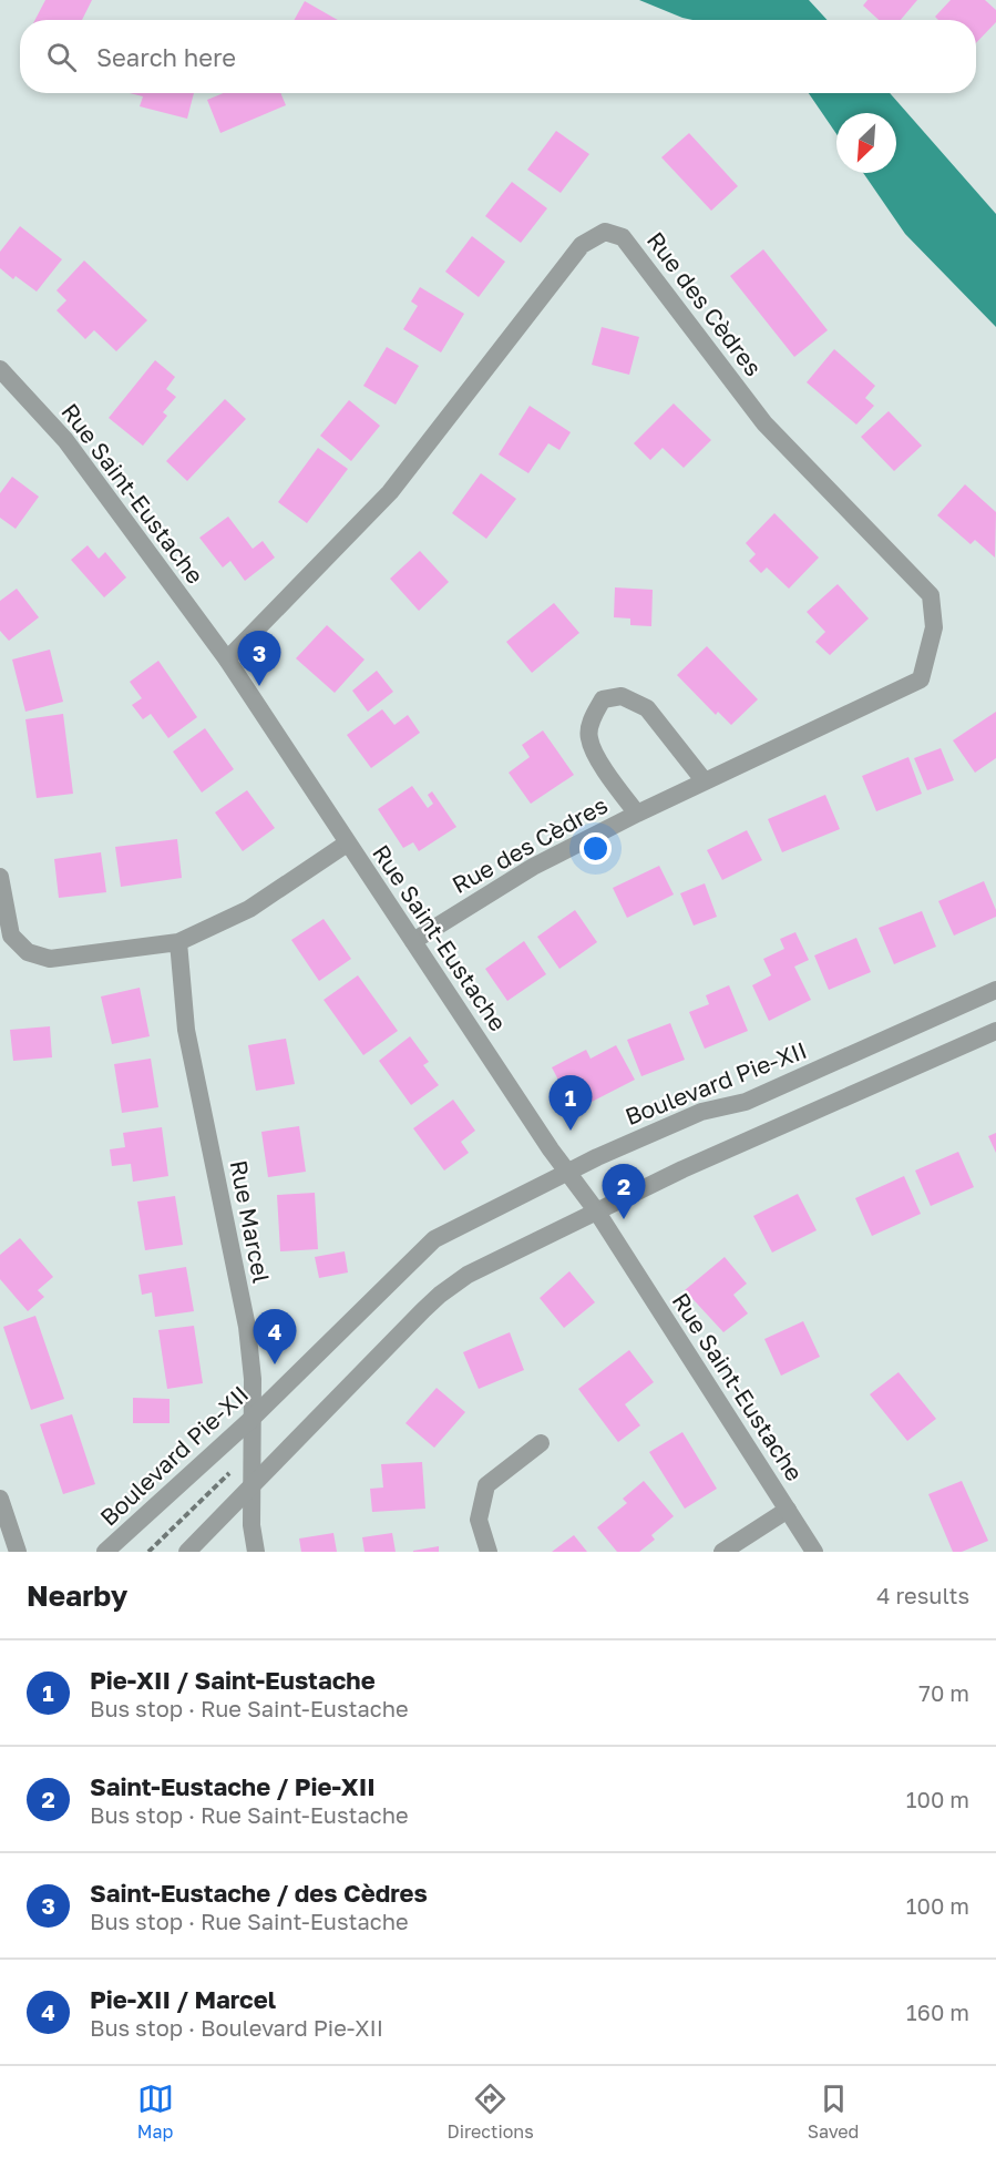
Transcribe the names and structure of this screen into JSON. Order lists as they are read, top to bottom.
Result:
{
  "streets": {
    "street": [
      "Rue des Cèdres",
      "Rue Saint-Eustache",
      "Boulevard Pie-XII",
      "Rue Marcel"
    ]
  },
  "crossings": [
    ["Rue des Cèdres", "Rue Saint-Eustache"],
    ["Rue Saint-Eustache", "Boulevard Pie-XII"],
    ["Boulevard Pie-XII", "Rue Marcel"]
  ],
  "north": "bottom left",
  "page": {
    "search": "Search here",
    "pins": [
      "3",
      "1",
      "2",
      "4"
    ],
    "heading": ["Nearby", "4 results"],
    "list": [
      {
        "mark": "1",
        "name": "Pie-XII / Saint-Eustache",
        "note": "Bus stop · Rue Saint-Eustache",
        "value": "70 m"
      },
      {
        "mark": "2",
        "name": "Saint-Eustache / Pie-XII",
        "note": "Bus stop · Rue Saint-Eustache",
        "value": "100 m"
      },
      {
        "mark": "3",
        "name": "Saint-Eustache / des Cèdres",
        "note": "Bus stop · Rue Saint-Eustache",
        "value": "100 m"
      },
      {
        "mark": "4",
        "name": "Pie-XII / Marcel",
        "note": "Bus stop · Boulevard Pie-XII",
        "value": "160 m"
      }
    ],
    "nav": ["Map", "Directions", "Saved"]
  }
}
